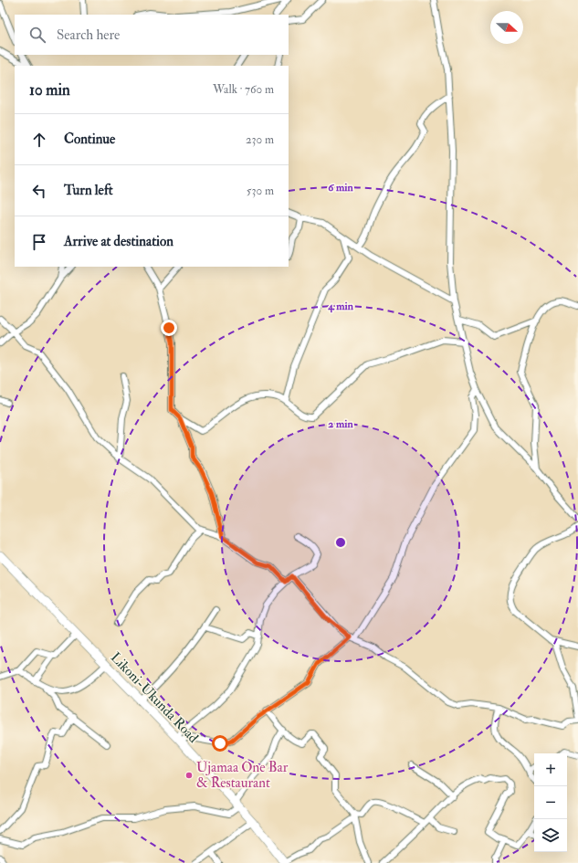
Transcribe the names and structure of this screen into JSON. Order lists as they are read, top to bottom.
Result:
{
  "streets": {
    "highway": ["Likoni-Ukunda Road"]
  },
  "places": ["Ujamaa One Bar & Restaurant"],
  "north": "right",
  "page": {
    "search": "Search here",
    "heading": ["10 min", "Walk · 760 m"],
    "list": [
      ["Continue", "230 m"],
      ["Turn left", "530 m"],
      "Arrive at destination"
    ],
    "map_buttons": ["+", "−"]
  },
  "rings": ["6 min", "4 min", "2 min"]
}
